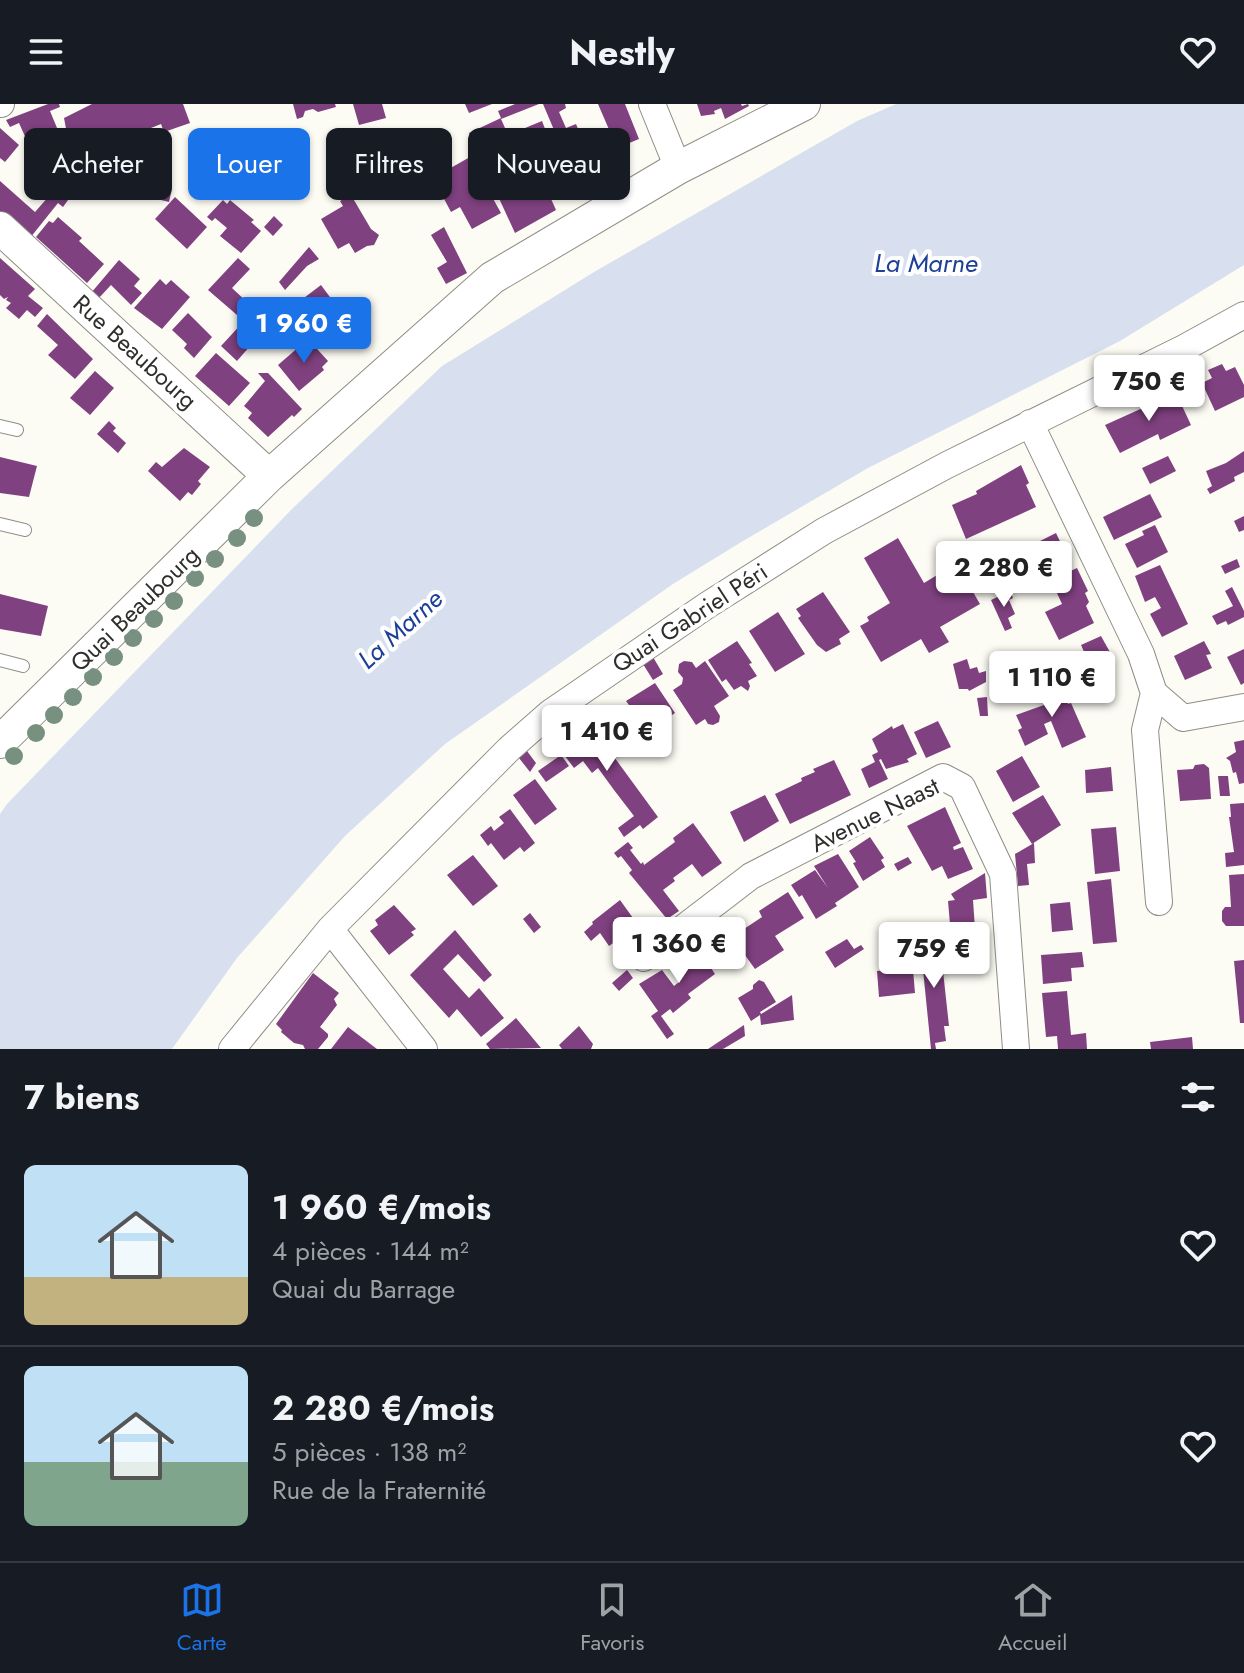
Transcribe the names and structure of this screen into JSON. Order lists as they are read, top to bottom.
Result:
{
  "streets": {
    "street": [
      "Rue Beaubourg",
      "Quai Beaubourg",
      "Quai Gabriel Péri",
      "Avenue Naast"
    ]
  },
  "crossings": [
    ["Rue Beaubourg", "Quai Beaubourg"]
  ],
  "water": ["La Marne"],
  "page": {
    "header": "Nestly",
    "chip": [
      "Acheter",
      "Louer",
      "Filtres",
      "Nouveau"
    ],
    "price": [
      "1 960 €",
      "750 €",
      "2 280 €",
      "1 110 €",
      "1 410 €",
      "1 360 €",
      "759 €"
    ],
    "heading": "7 biens",
    "list": [
      {
        "name": "1 960 €/mois",
        "note": "4 pièces · 144 m² · Quai du Barrage"
      },
      {
        "name": "2 280 €/mois",
        "note": "5 pièces · 138 m² · Rue de la Fraternité"
      }
    ],
    "tabs": ["Carte", "Favoris", "Accueil"]
  }
}
